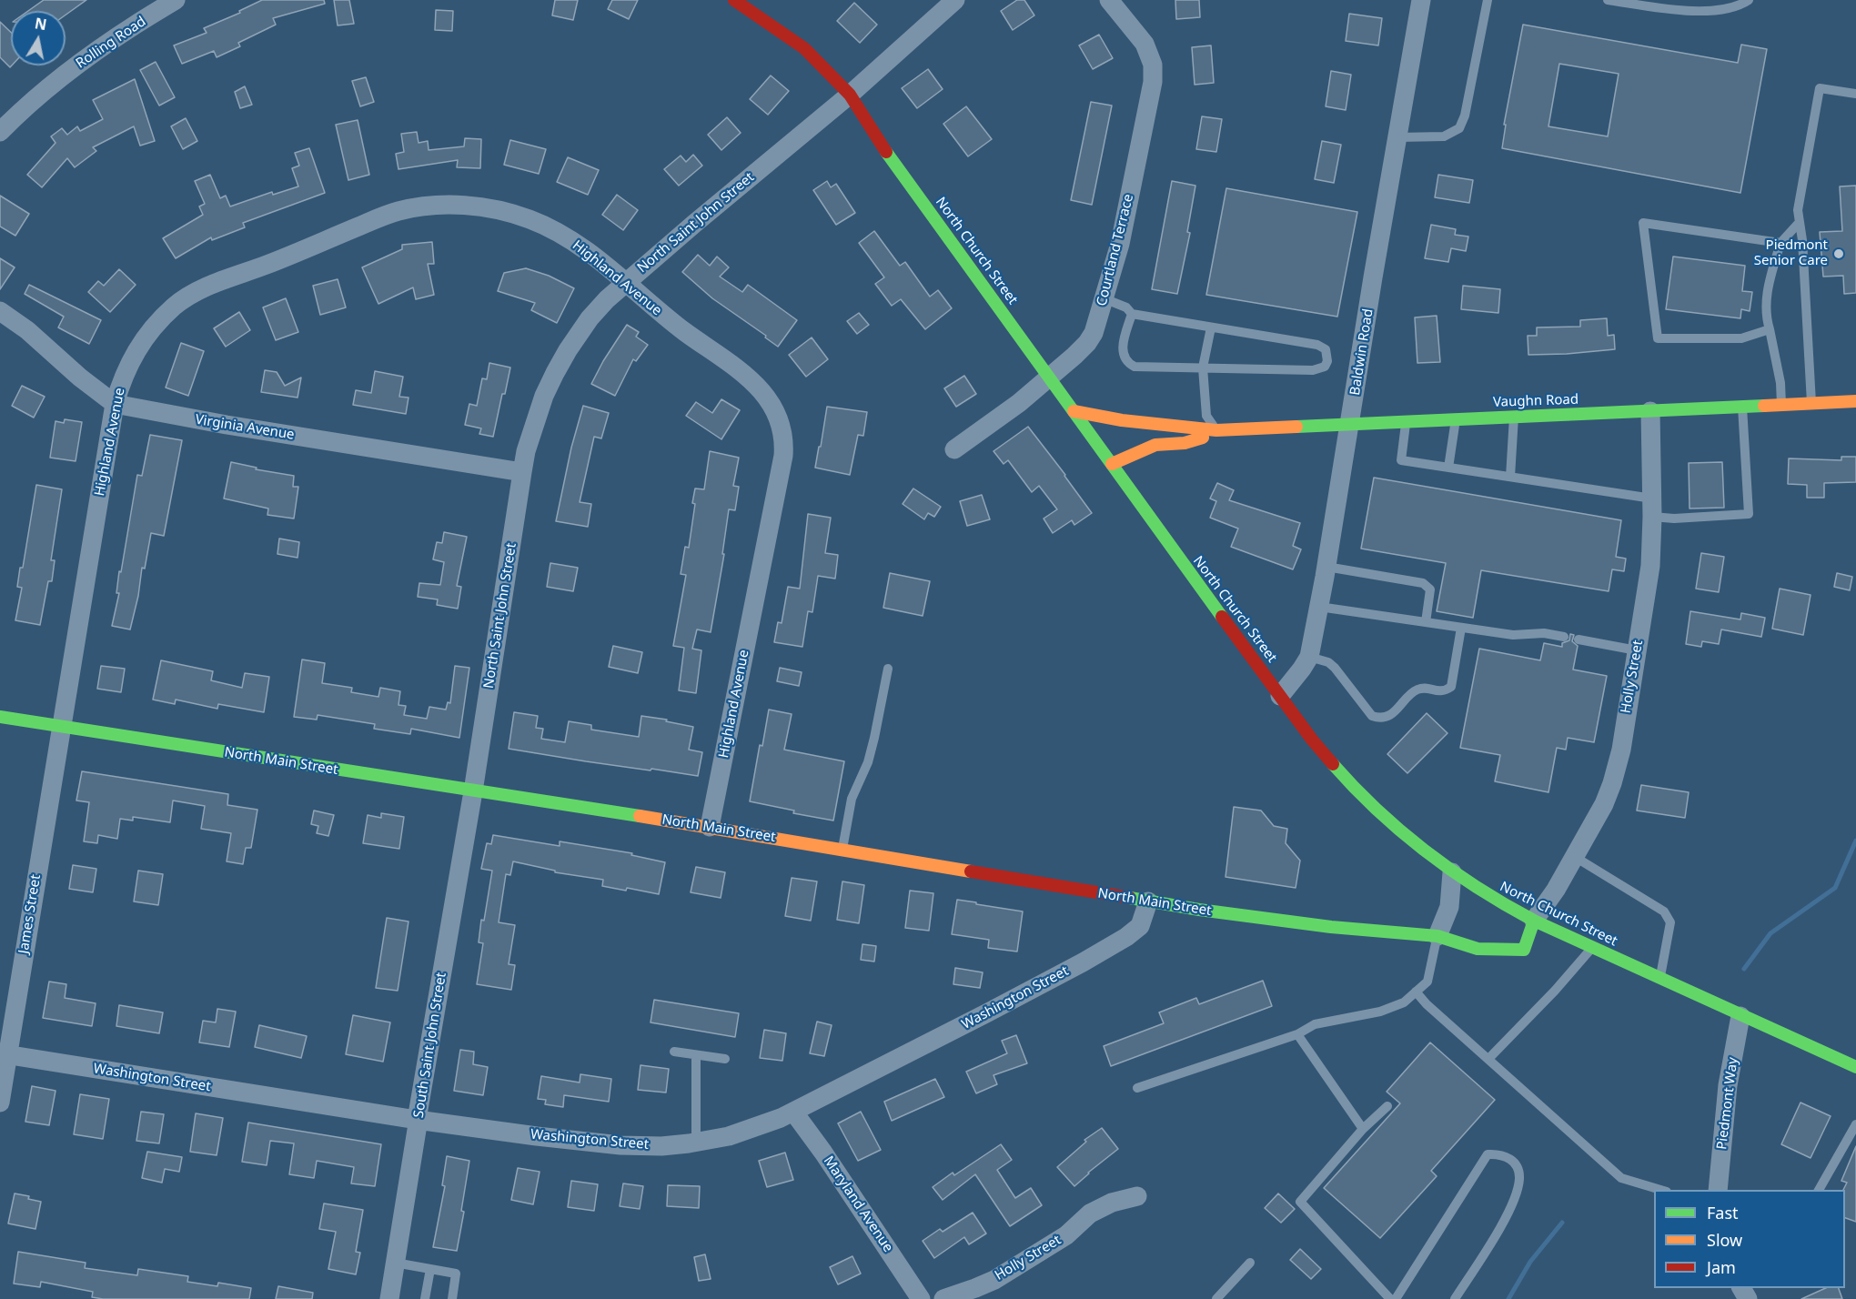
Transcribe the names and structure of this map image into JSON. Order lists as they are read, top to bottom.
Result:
{
  "streets": {
    "street": [
      "Rolling Road",
      "North Saint John Street",
      "Courtland Terrace",
      "North Church Street",
      "Highland Avenue",
      "Baldwin Road",
      "Vaughn Road",
      "Virginia Avenue",
      "Holly Street",
      "North Main Street",
      "James Street",
      "Washington Street",
      "South Saint John Street",
      "Piedmont Way",
      "Maryland Avenue"
    ]
  },
  "crossings": [
    ["North Saint John Street", "North Church Street"],
    ["North Saint John Street", "Highland Avenue"],
    ["North Saint John Street", "Virginia Avenue"],
    ["North Saint John Street", "North Main Street"],
    ["North Saint John Street", "South Saint John Street"],
    ["Courtland Terrace", "North Church Street"],
    ["North Church Street", "Baldwin Road"],
    ["North Church Street", "Vaughn Road"],
    ["North Church Street", "Holly Street"],
    ["North Church Street", "North Main Street"],
    ["North Church Street", "Piedmont Way"],
    ["Highland Avenue", "Virginia Avenue"],
    ["Highland Avenue", "North Main Street"],
    ["Highland Avenue", "James Street"],
    ["Baldwin Road", "Vaughn Road"],
    ["Vaughn Road", "Holly Street"],
    ["Holly Street", "North Main Street"],
    ["North Main Street", "James Street"],
    ["North Main Street", "Washington Street"],
    ["North Main Street", "South Saint John Street"],
    ["James Street", "Washington Street"],
    ["Washington Street", "South Saint John Street"],
    ["Washington Street", "Maryland Avenue"]
  ],
  "places": ["Piedmont Senior Care"],
  "legend": ["Fast", "Slow", "Jam"],
  "north": "top"
}
